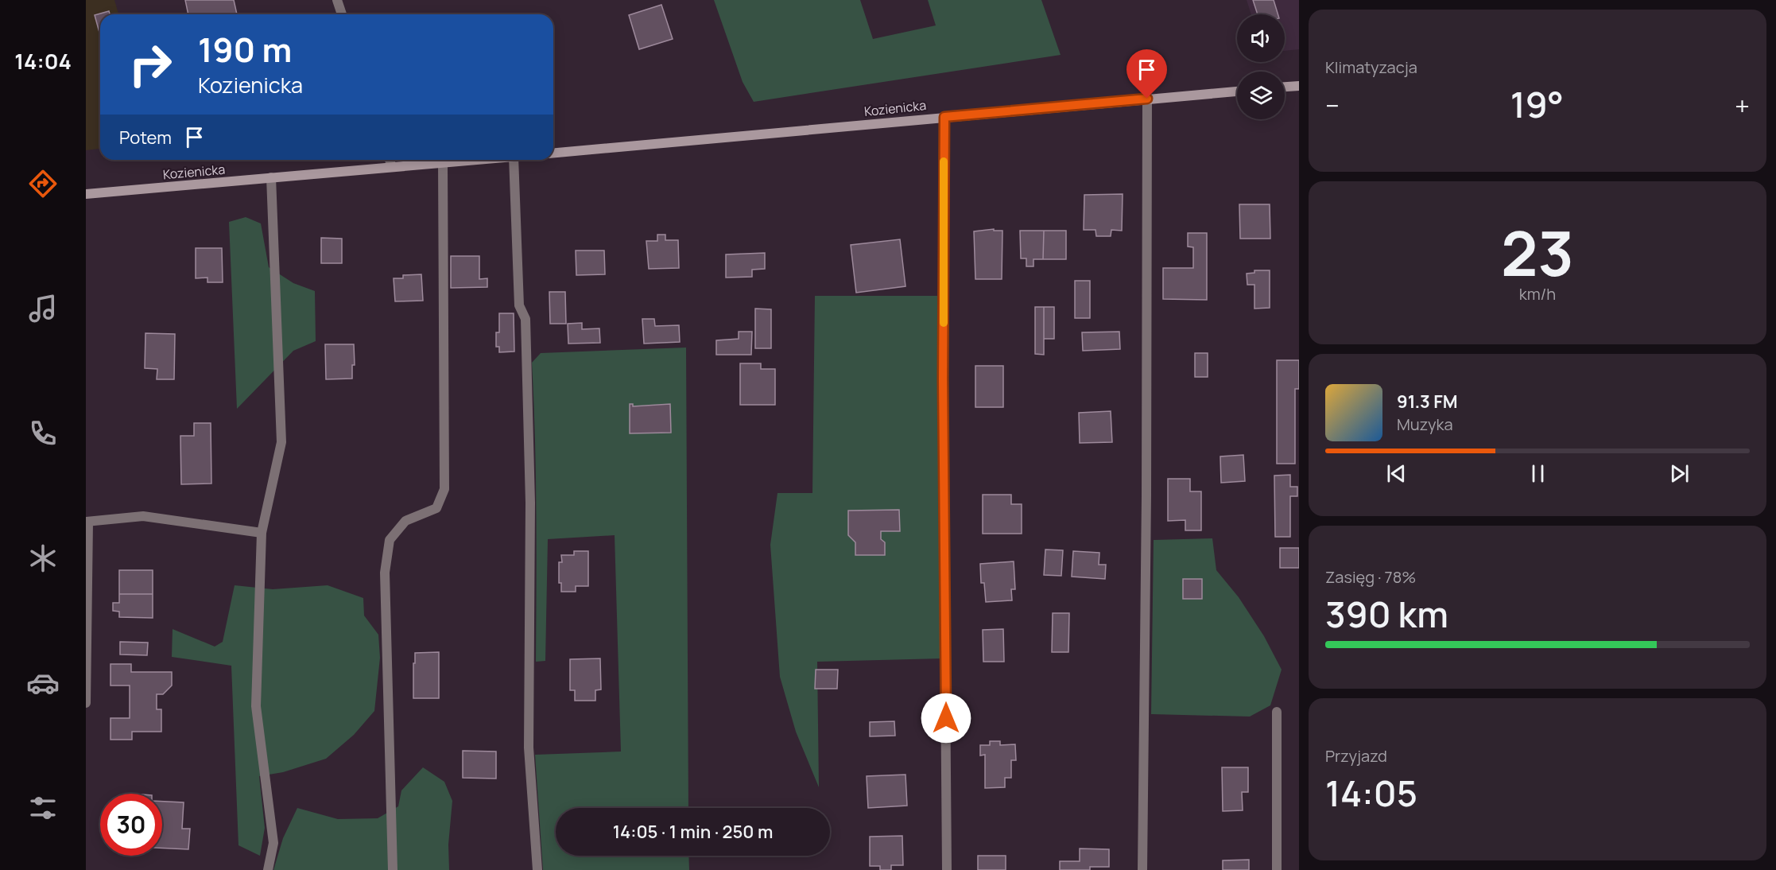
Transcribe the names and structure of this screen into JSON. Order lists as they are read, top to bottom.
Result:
{
  "streets": {
    "main road": ["Kozienicka"]
  },
  "page": {
    "tabs": "14:04",
    "tile": [
      "Klimatyzacja",
      ["23", "km/h"],
      ["Zasięg · 78%", "390 km"],
      ["Przyjazd", "14:05"]
    ],
    "turn": ["190 m", "Kozienicka"],
    "heat": ["−", "19°", "+"],
    "then": "Potem",
    "song": ["91.3 FM", "Muzyka"],
    "limit": "30",
    "trip": "14:05 · 1 min · 250 m"
  }
}
